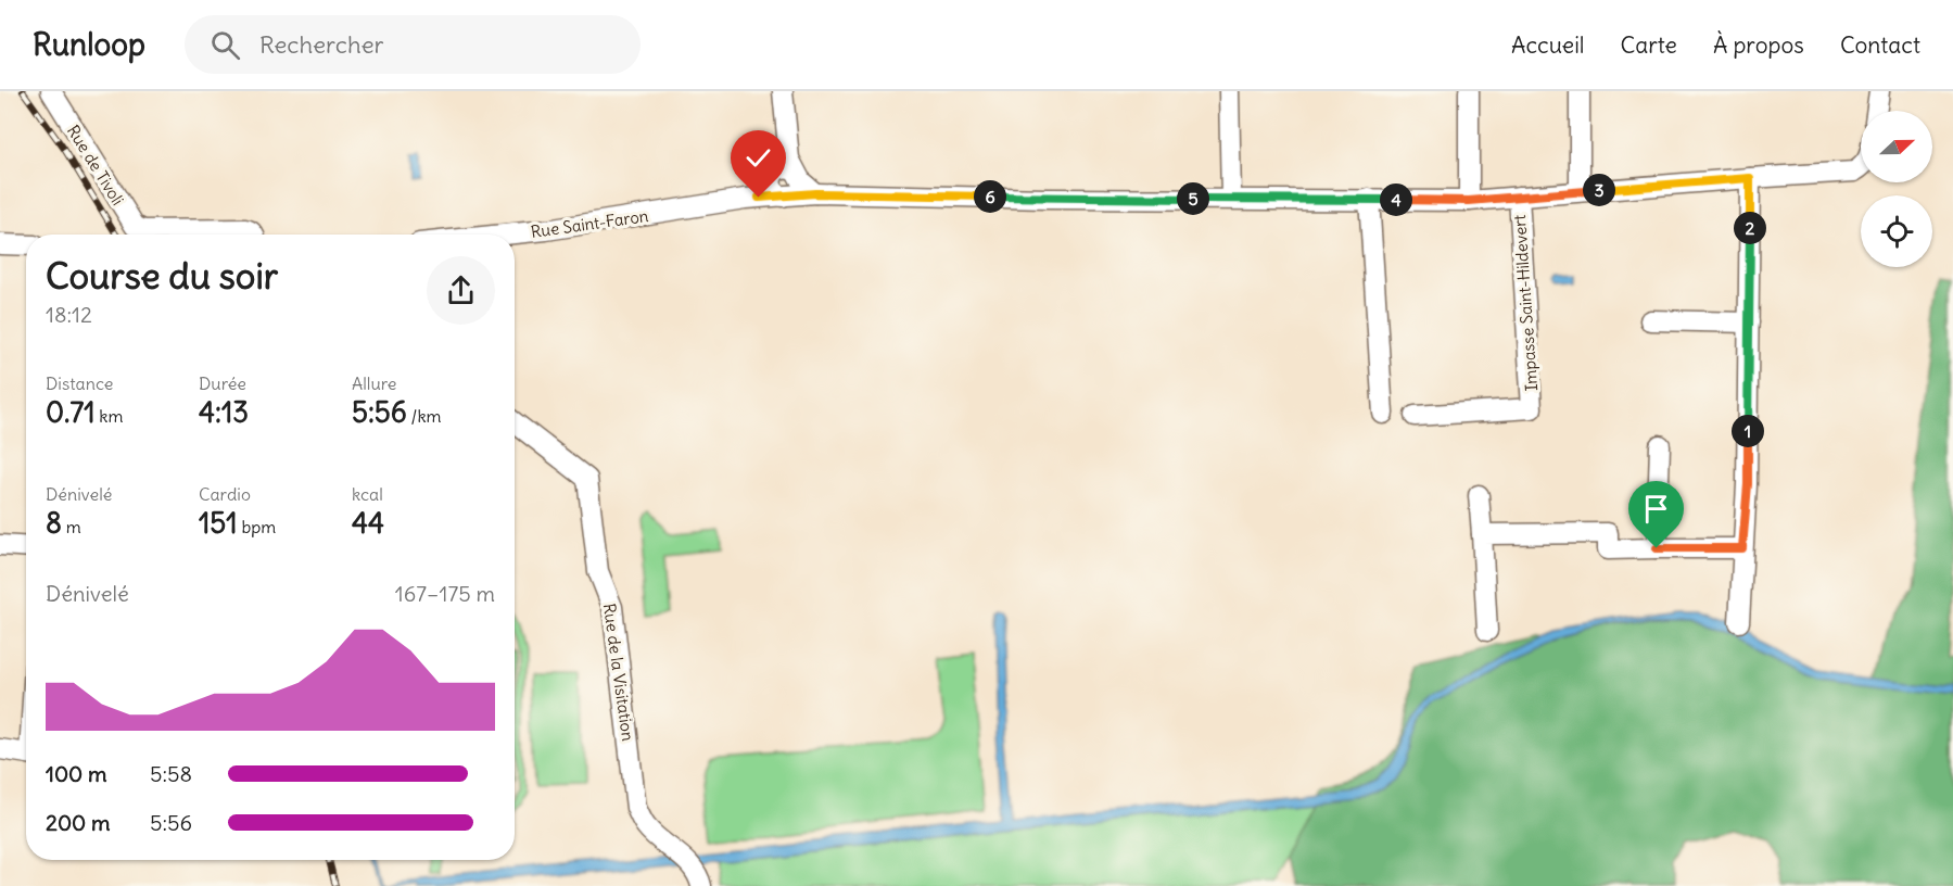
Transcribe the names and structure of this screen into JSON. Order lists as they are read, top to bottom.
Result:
{
  "streets": {
    "street": [
      "Rue de Tivoli",
      "Rue Saint-Faron",
      "Impasse Saint-Hildevert",
      "Rue de la Visitation"
    ]
  },
  "crossings": [
    ["Rue Saint-Faron", "Impasse Saint-Hildevert"]
  ],
  "north": "right",
  "page": {
    "header": "Runloop",
    "search": "Rechercher",
    "nav": [
      "Accueil",
      "Carte",
      "À propos",
      "Contact"
    ],
    "pins": [
      "3",
      "6",
      "5",
      "4",
      "2",
      "1"
    ],
    "heading": ["Course du soir", "18:12"],
    "stats": [
      ["Distance", "0.71 km"],
      ["Durée", "4:13"],
      ["Allure", "5:56 /km"],
      ["Dénivelé", "8 m"],
      ["Cardio", "151 bpm"],
      ["kcal", "44"]
    ],
    "chart": ["Dénivelé", "167–175 m"],
    "list": [
      {
        "name": "100 m",
        "note": "5:58"
      },
      {
        "name": "200 m",
        "note": "5:56"
      }
    ]
  }
}
